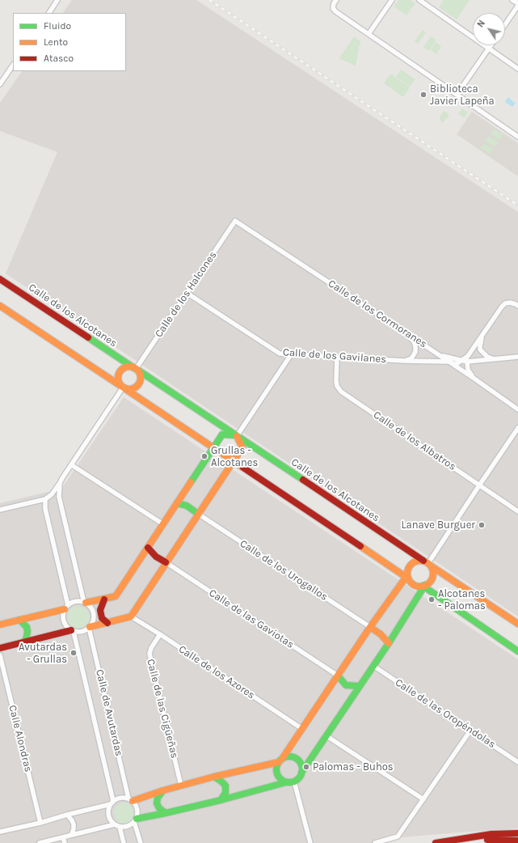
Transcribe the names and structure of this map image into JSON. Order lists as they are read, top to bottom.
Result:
{
  "streets": {
    "main road": ["Calle de los Alcotanes"],
    "street": [
      "Calle de los Halcones",
      "Calle de los Cormoranes",
      "Calle de los Gavilanes",
      "Calle de los Albatros",
      "Calle de los Urogallos",
      "Calle de las Gaviotas",
      "Calle de los Azores",
      "Calle de las Cigüeñas",
      "Calle de Avutardas",
      "Calle de las Oropéndolas",
      "Calle Alondras"
    ]
  },
  "crossings": [
    ["Calle de los Halcones", "Calle de los Cormoranes"],
    ["Calle de los Halcones", "Calle de los Alcotanes"],
    ["Calle de los Halcones", "Calle de los Gavilanes"],
    ["Calle de los Cormoranes", "Calle de los Gavilanes"],
    ["Calle de los Gavilanes", "Calle de los Albatros"],
    ["Calle de los Azores", "Calle de las Cigüeñas"]
  ],
  "places": [
    "Biblioteca Javier Lapeña",
    "Grullas - Alcotanes",
    "Lanave Burguer",
    "Alcotanes - Palomas",
    "Avutardas - Grullas",
    "Palomas - Buhos"
  ],
  "legend": ["Fluido", "Lento", "Atasco"],
  "north": "top left"
}
